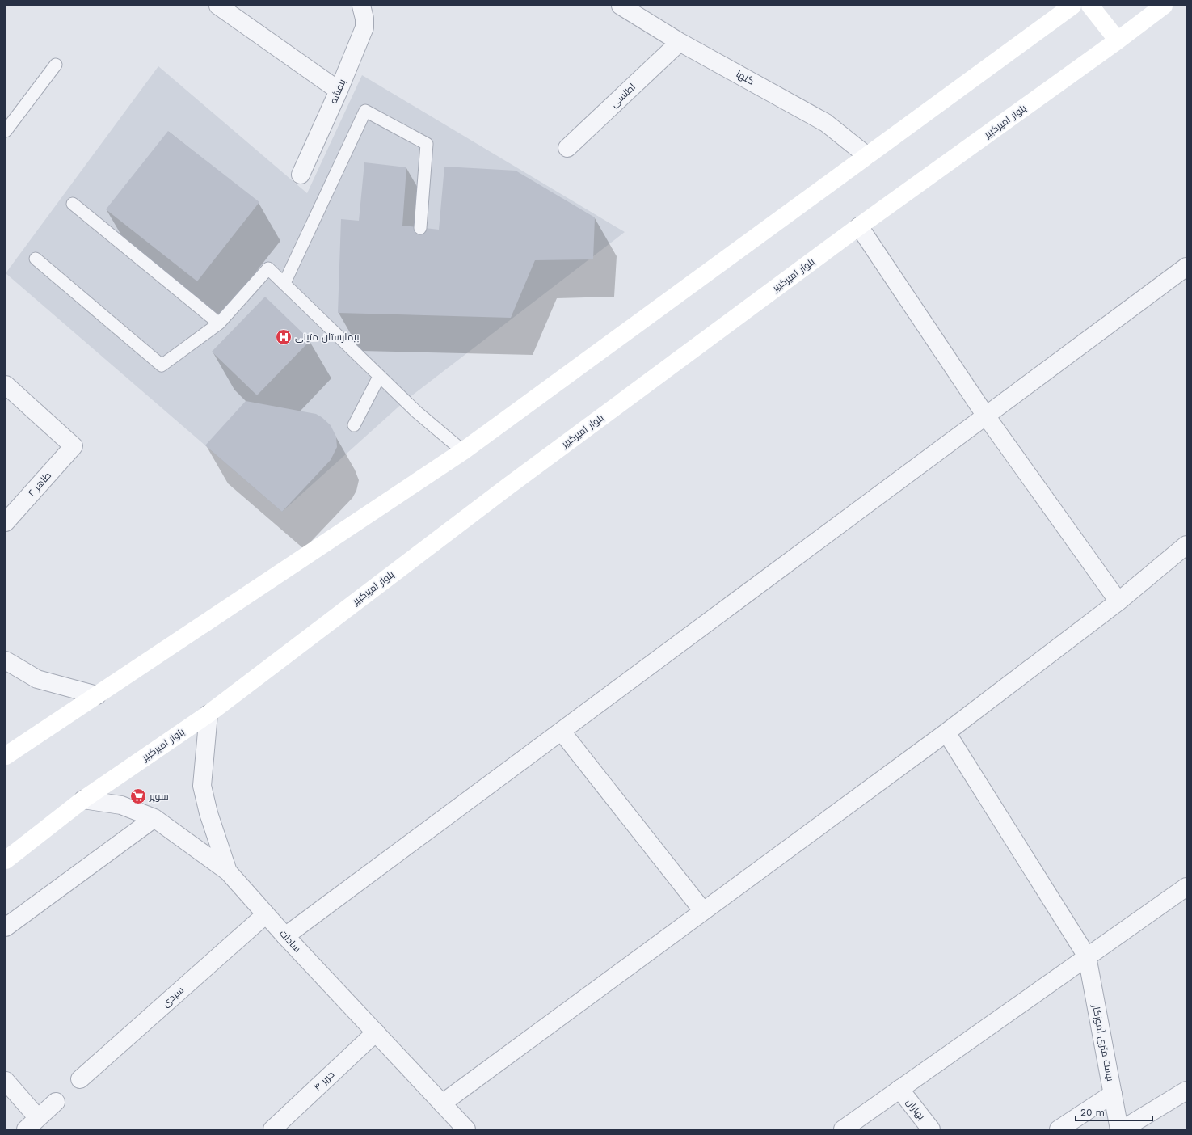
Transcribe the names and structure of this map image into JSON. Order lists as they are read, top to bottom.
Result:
{
  "streets": {
    "main road": ["بلوار امیرکبیر"],
    "street": [
      "گلها",
      "بنفشه",
      "اطلسی",
      "طاهر ۲",
      "سادات",
      "سیدی",
      "بیست متری آموزگار",
      "حریر ۴",
      "بهاران"
    ]
  },
  "crossings": [
    ["گلها", "اطلسی"],
    ["بلوار امیرکبیر", "سادات"],
    ["سادات", "سیدی"],
    ["سادات", "حریر ۴"]
  ],
  "places": {
    "hospital": ["بیمارستان متینی"],
    "supermarket": ["سوپر"]
  },
  "scale_bar": "20 m"
}
